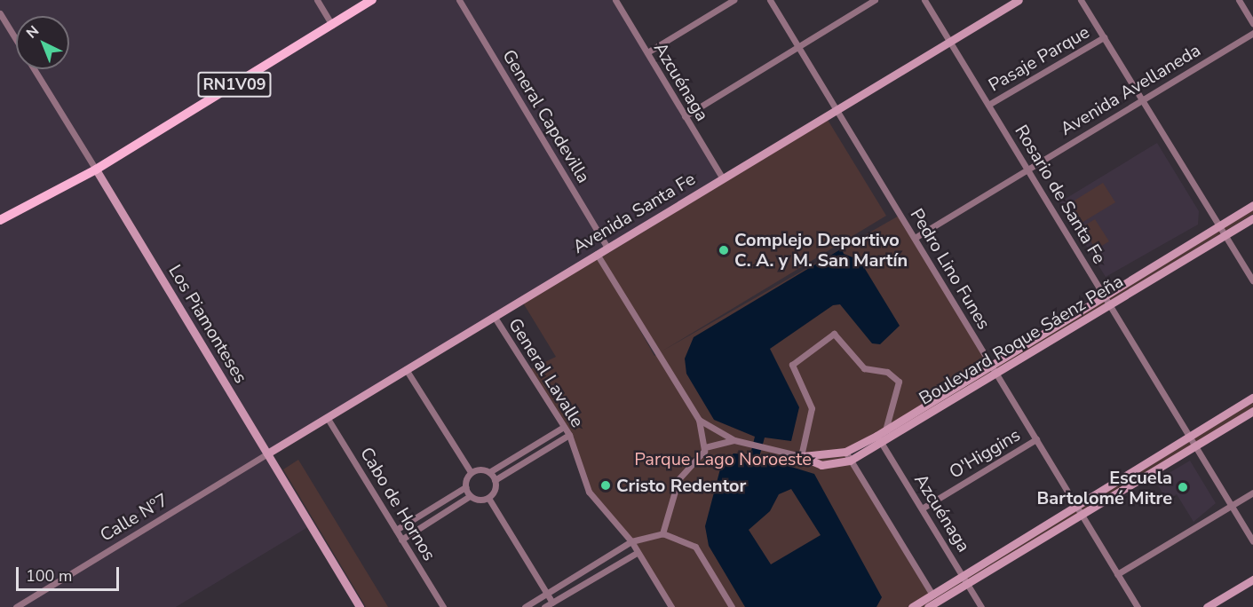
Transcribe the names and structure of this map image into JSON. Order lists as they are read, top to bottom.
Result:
{
  "streets": {
    "main road": ["RN1V09"],
    "street": [
      "Pasaje Parque",
      "Azcuénaga",
      "Avenida Avellaneda",
      "General Capdevilla",
      "Rosario de Santa Fe",
      "Avenida Santa Fe",
      "Pedro Lino Funes",
      "Los Piamonteses",
      "Boulevard Roque Sáenz Peña",
      "General Lavalle",
      "O'Higgins",
      "Cabo de Hornos",
      "Calle Nº7"
    ]
  },
  "crossings": [
    ["Pasaje Parque", "Rosario de Santa Fe"],
    ["Azcuénaga", "Avenida Santa Fe"],
    ["Azcuénaga", "Boulevard Roque Sáenz Peña"],
    ["Azcuénaga", "O'Higgins"],
    ["RN1V09", "Los Piamonteses"],
    ["Avenida Avellaneda", "Rosario de Santa Fe"],
    ["Avenida Avellaneda", "Pedro Lino Funes"],
    ["General Capdevilla", "Avenida Santa Fe"],
    ["Rosario de Santa Fe", "Avenida Santa Fe"],
    ["Rosario de Santa Fe", "Boulevard Roque Sáenz Peña"],
    ["Avenida Santa Fe", "Pedro Lino Funes"],
    ["Avenida Santa Fe", "Los Piamonteses"],
    ["Avenida Santa Fe", "General Lavalle"],
    ["Avenida Santa Fe", "Cabo de Hornos"],
    ["Avenida Santa Fe", "Calle Nº7"],
    ["Pedro Lino Funes", "Boulevard Roque Sáenz Peña"],
    ["Pedro Lino Funes", "O'Higgins"],
    ["Los Piamonteses", "Calle Nº7"]
  ],
  "parks": ["Parque Lago Noroeste"],
  "places": ["Complejo Deportivo C. A. y M. San Martín", "Cristo Redentor", "Escuela Bartolomé Mitre"],
  "scale_bar": "100 m",
  "north": "top left"
}
